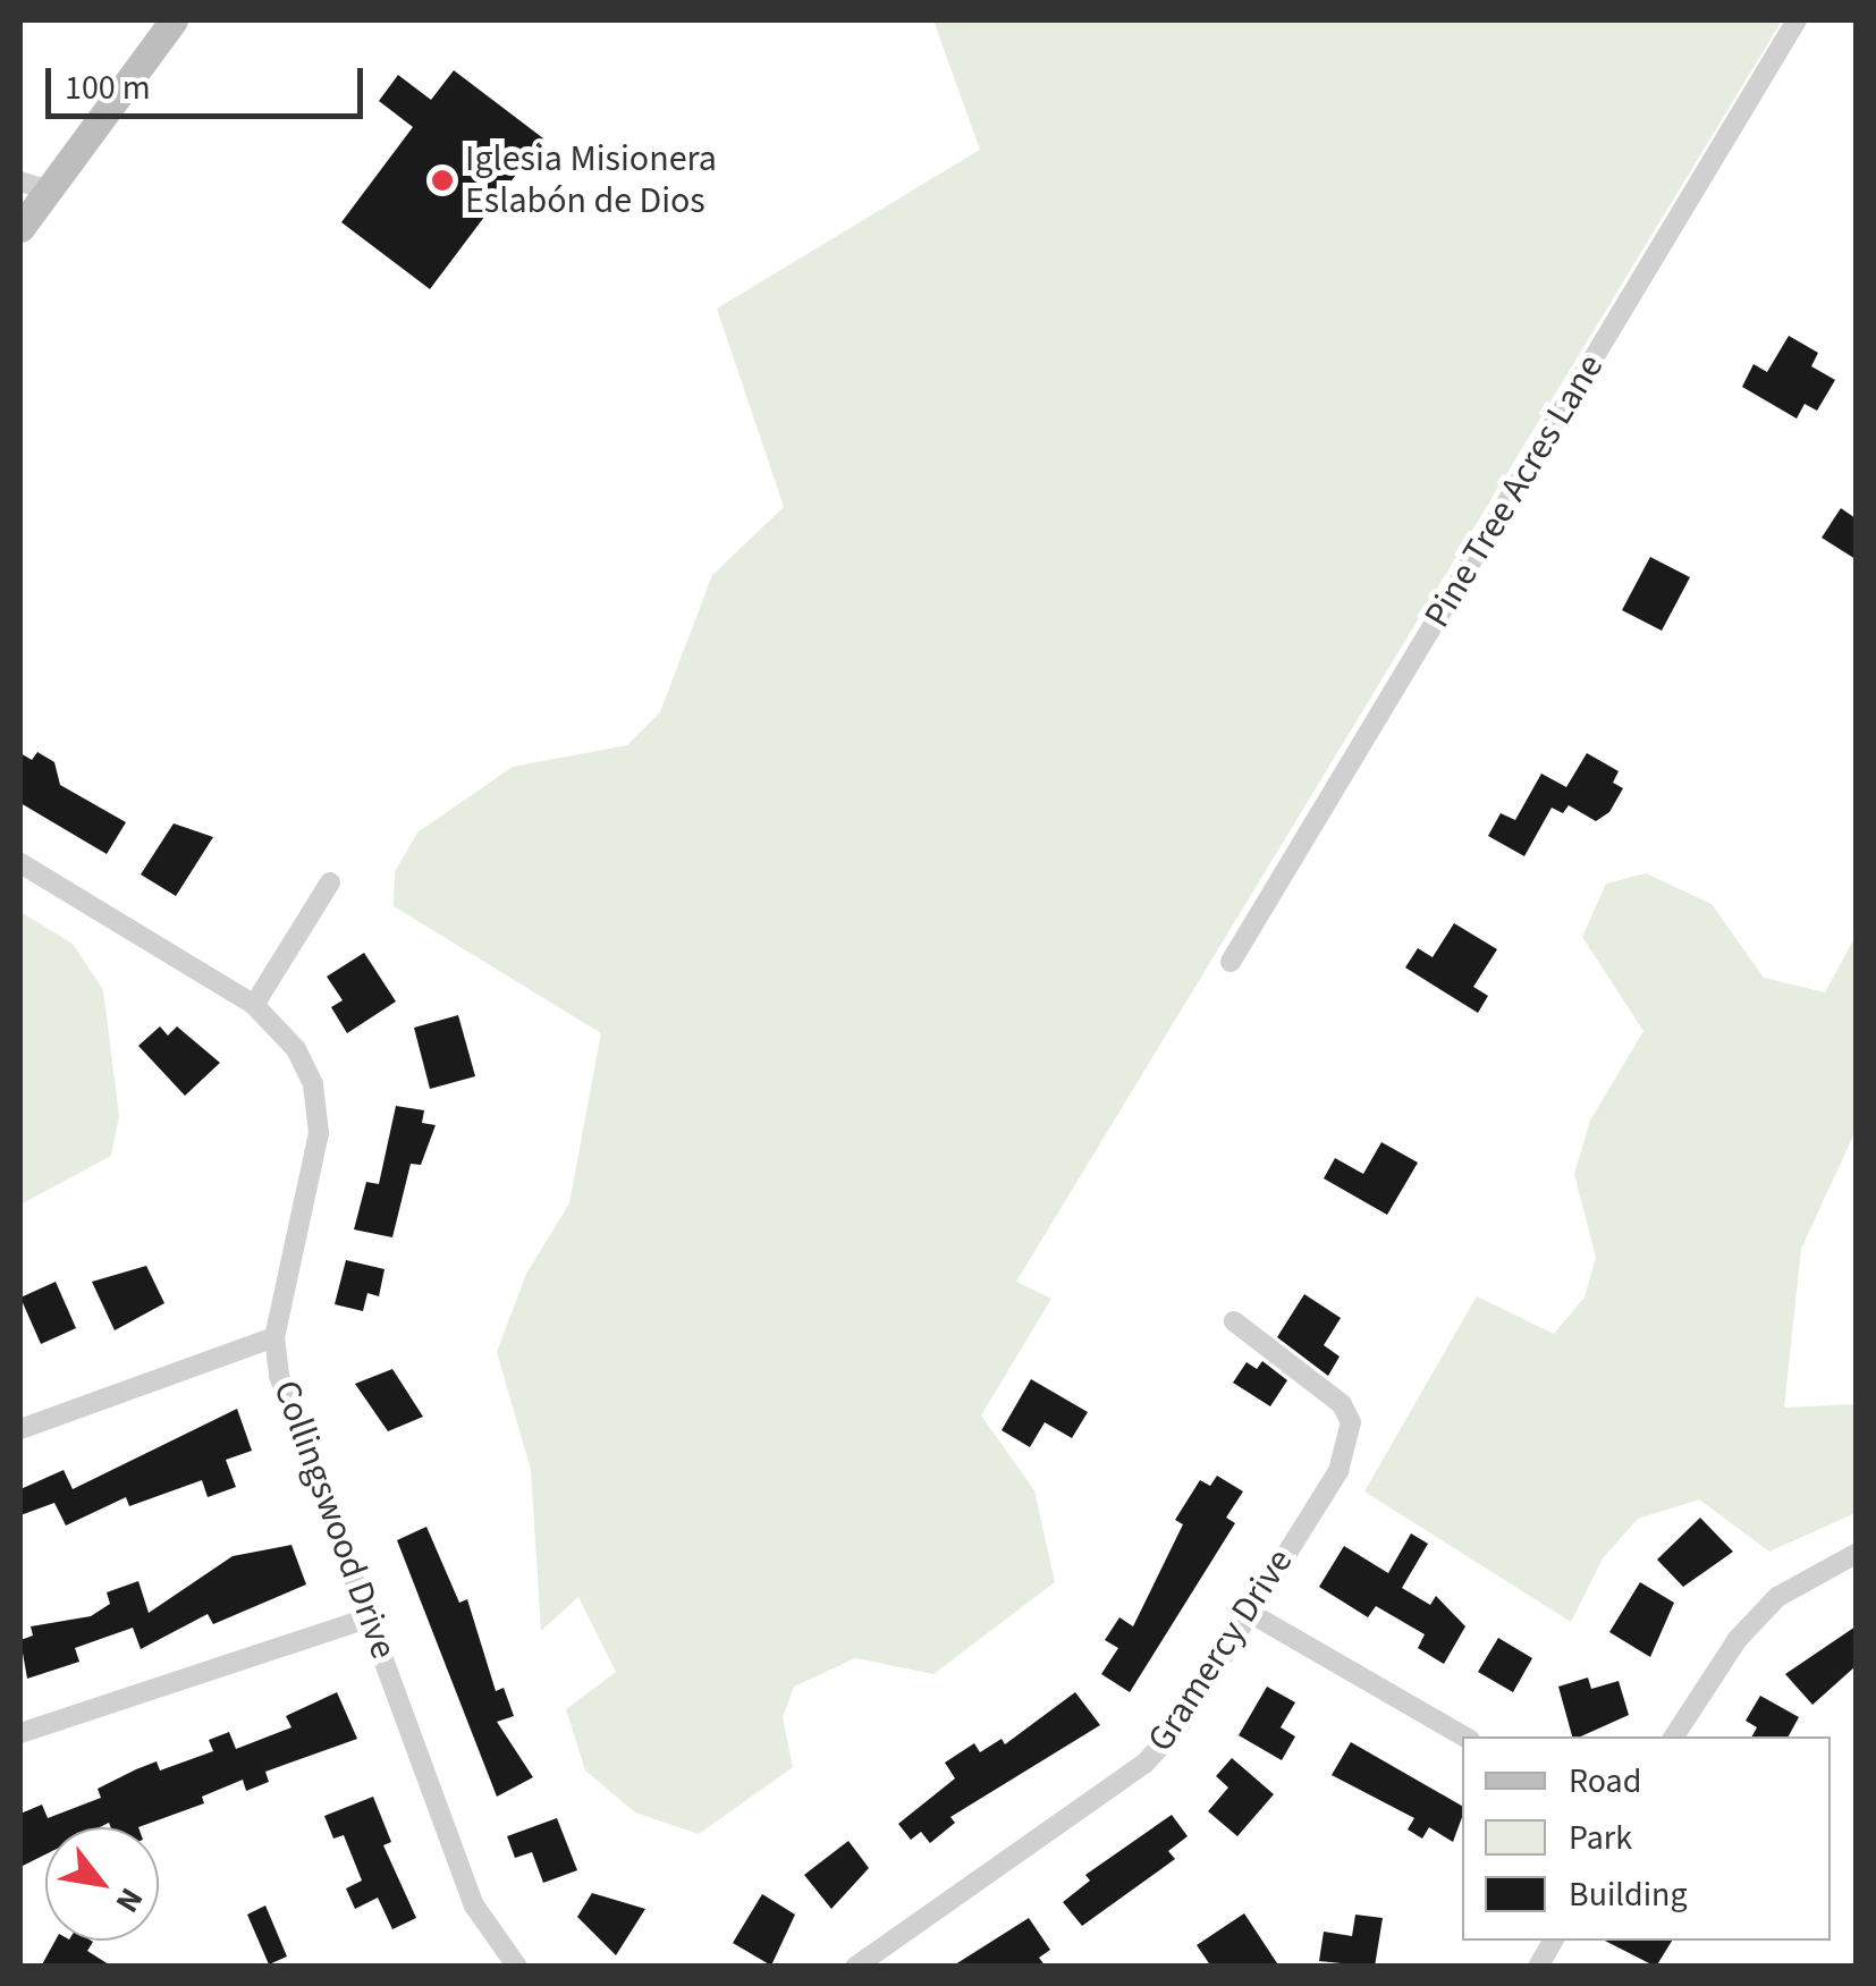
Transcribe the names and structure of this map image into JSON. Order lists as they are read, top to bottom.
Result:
{
  "streets": {
    "street": ["Pine Tree Acres Lane", "Collingswood Drive", "Gramercy Drive"]
  },
  "places": ["Iglesia Misionera Eslabón de Dios"],
  "legend": ["Road", "Park", "Building"],
  "scale_bar": "100 m",
  "north": "bottom right"
}
